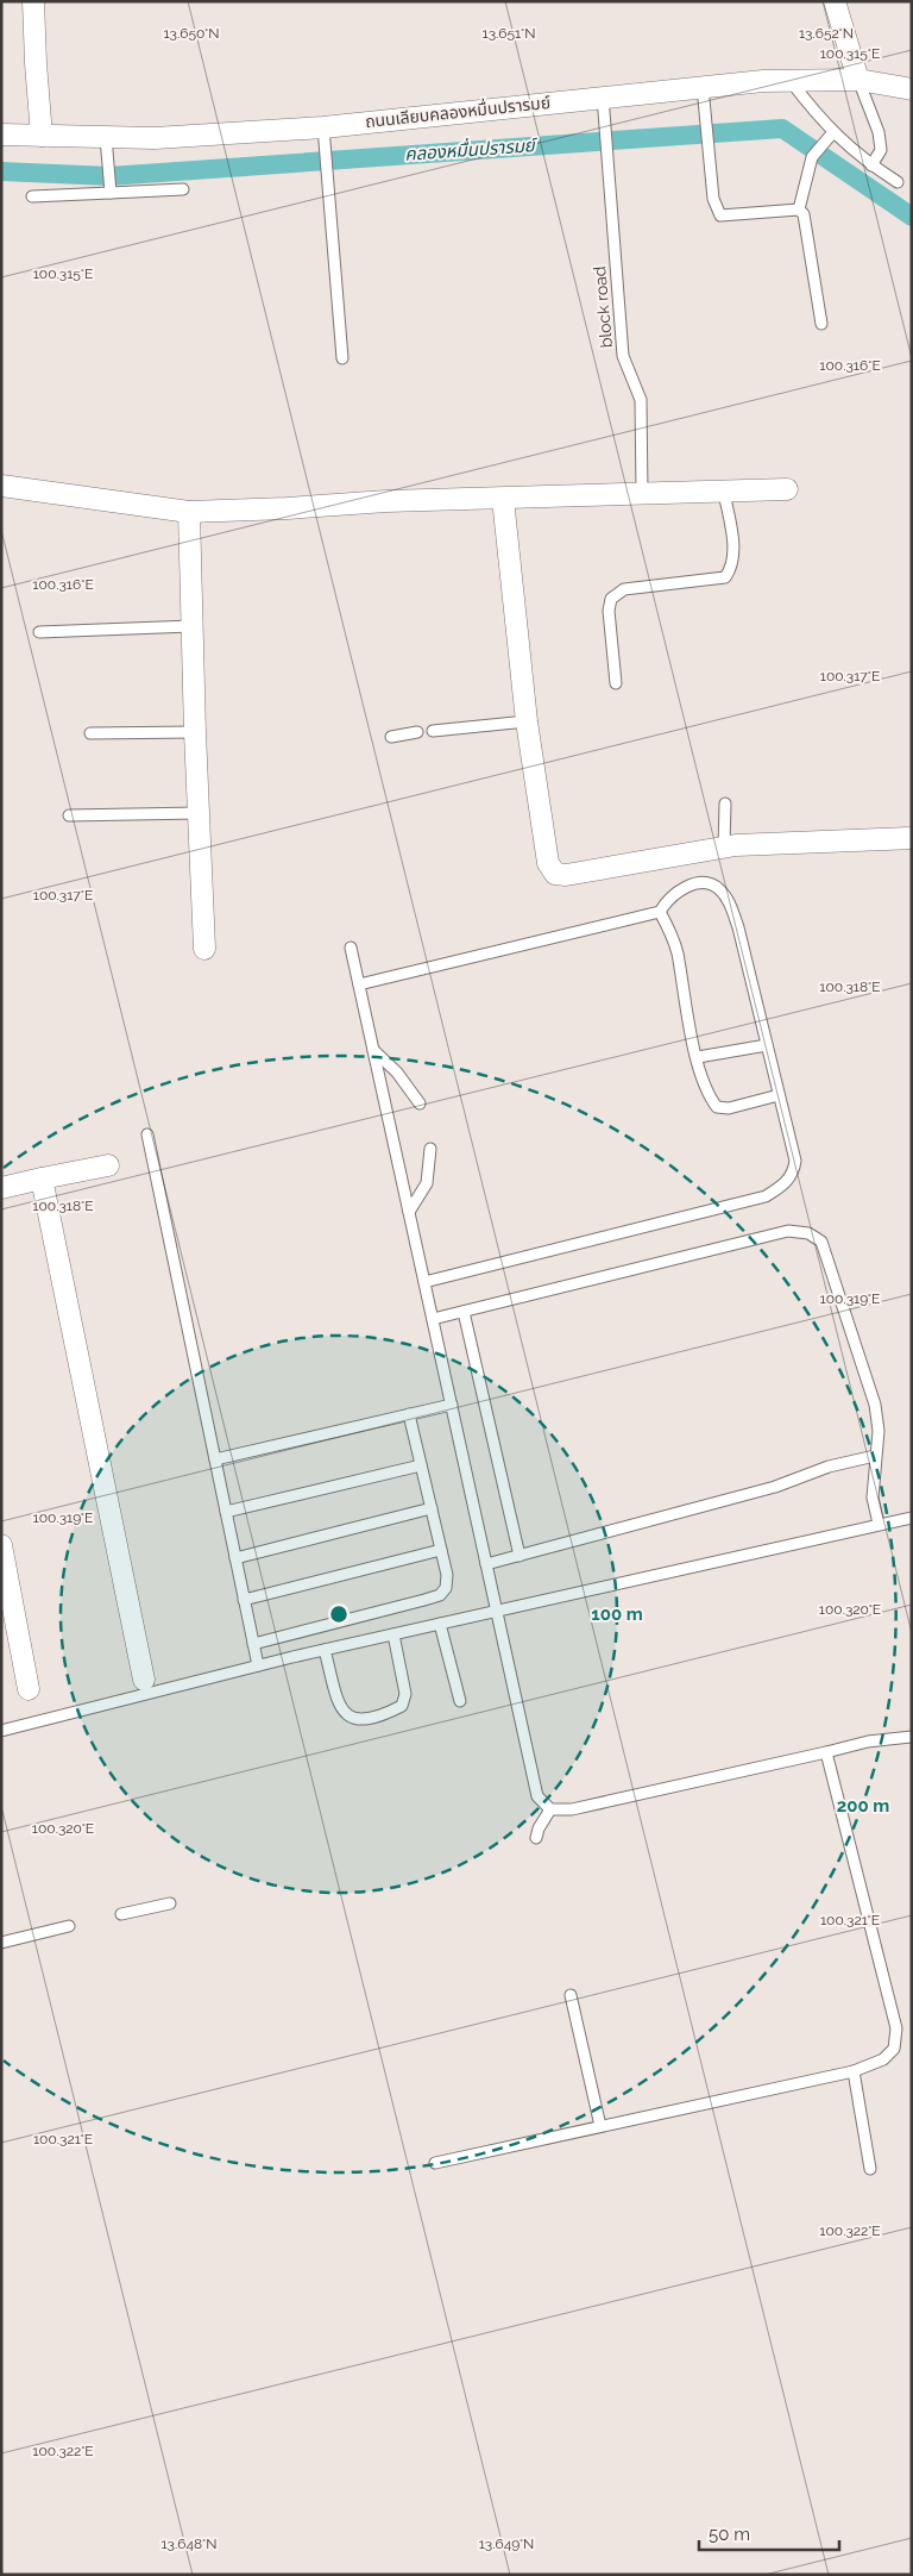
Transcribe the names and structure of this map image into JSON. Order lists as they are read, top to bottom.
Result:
{
  "streets": {
    "street": ["ถนนเลียบคลองหมื่นปรารมย์"],
    "lane": ["block road"]
  },
  "crossings": [
    ["ถนนเลียบคลองหมื่นปรารมย์", "block road"]
  ],
  "water": ["คลองหมื่นปรารมย์"],
  "scale_bar": "50 m",
  "coordinates": [
    "13.650°N",
    "13.651°N",
    "13.652°N",
    "100.315°E",
    "100.316°E",
    "100.317°E",
    "100.318°E",
    "100.319°E",
    "100.320°E",
    "100.321°E",
    "100.322°E",
    "13.648°N",
    "13.649°N"
  ],
  "rings": ["100 m", "200 m"]
}
